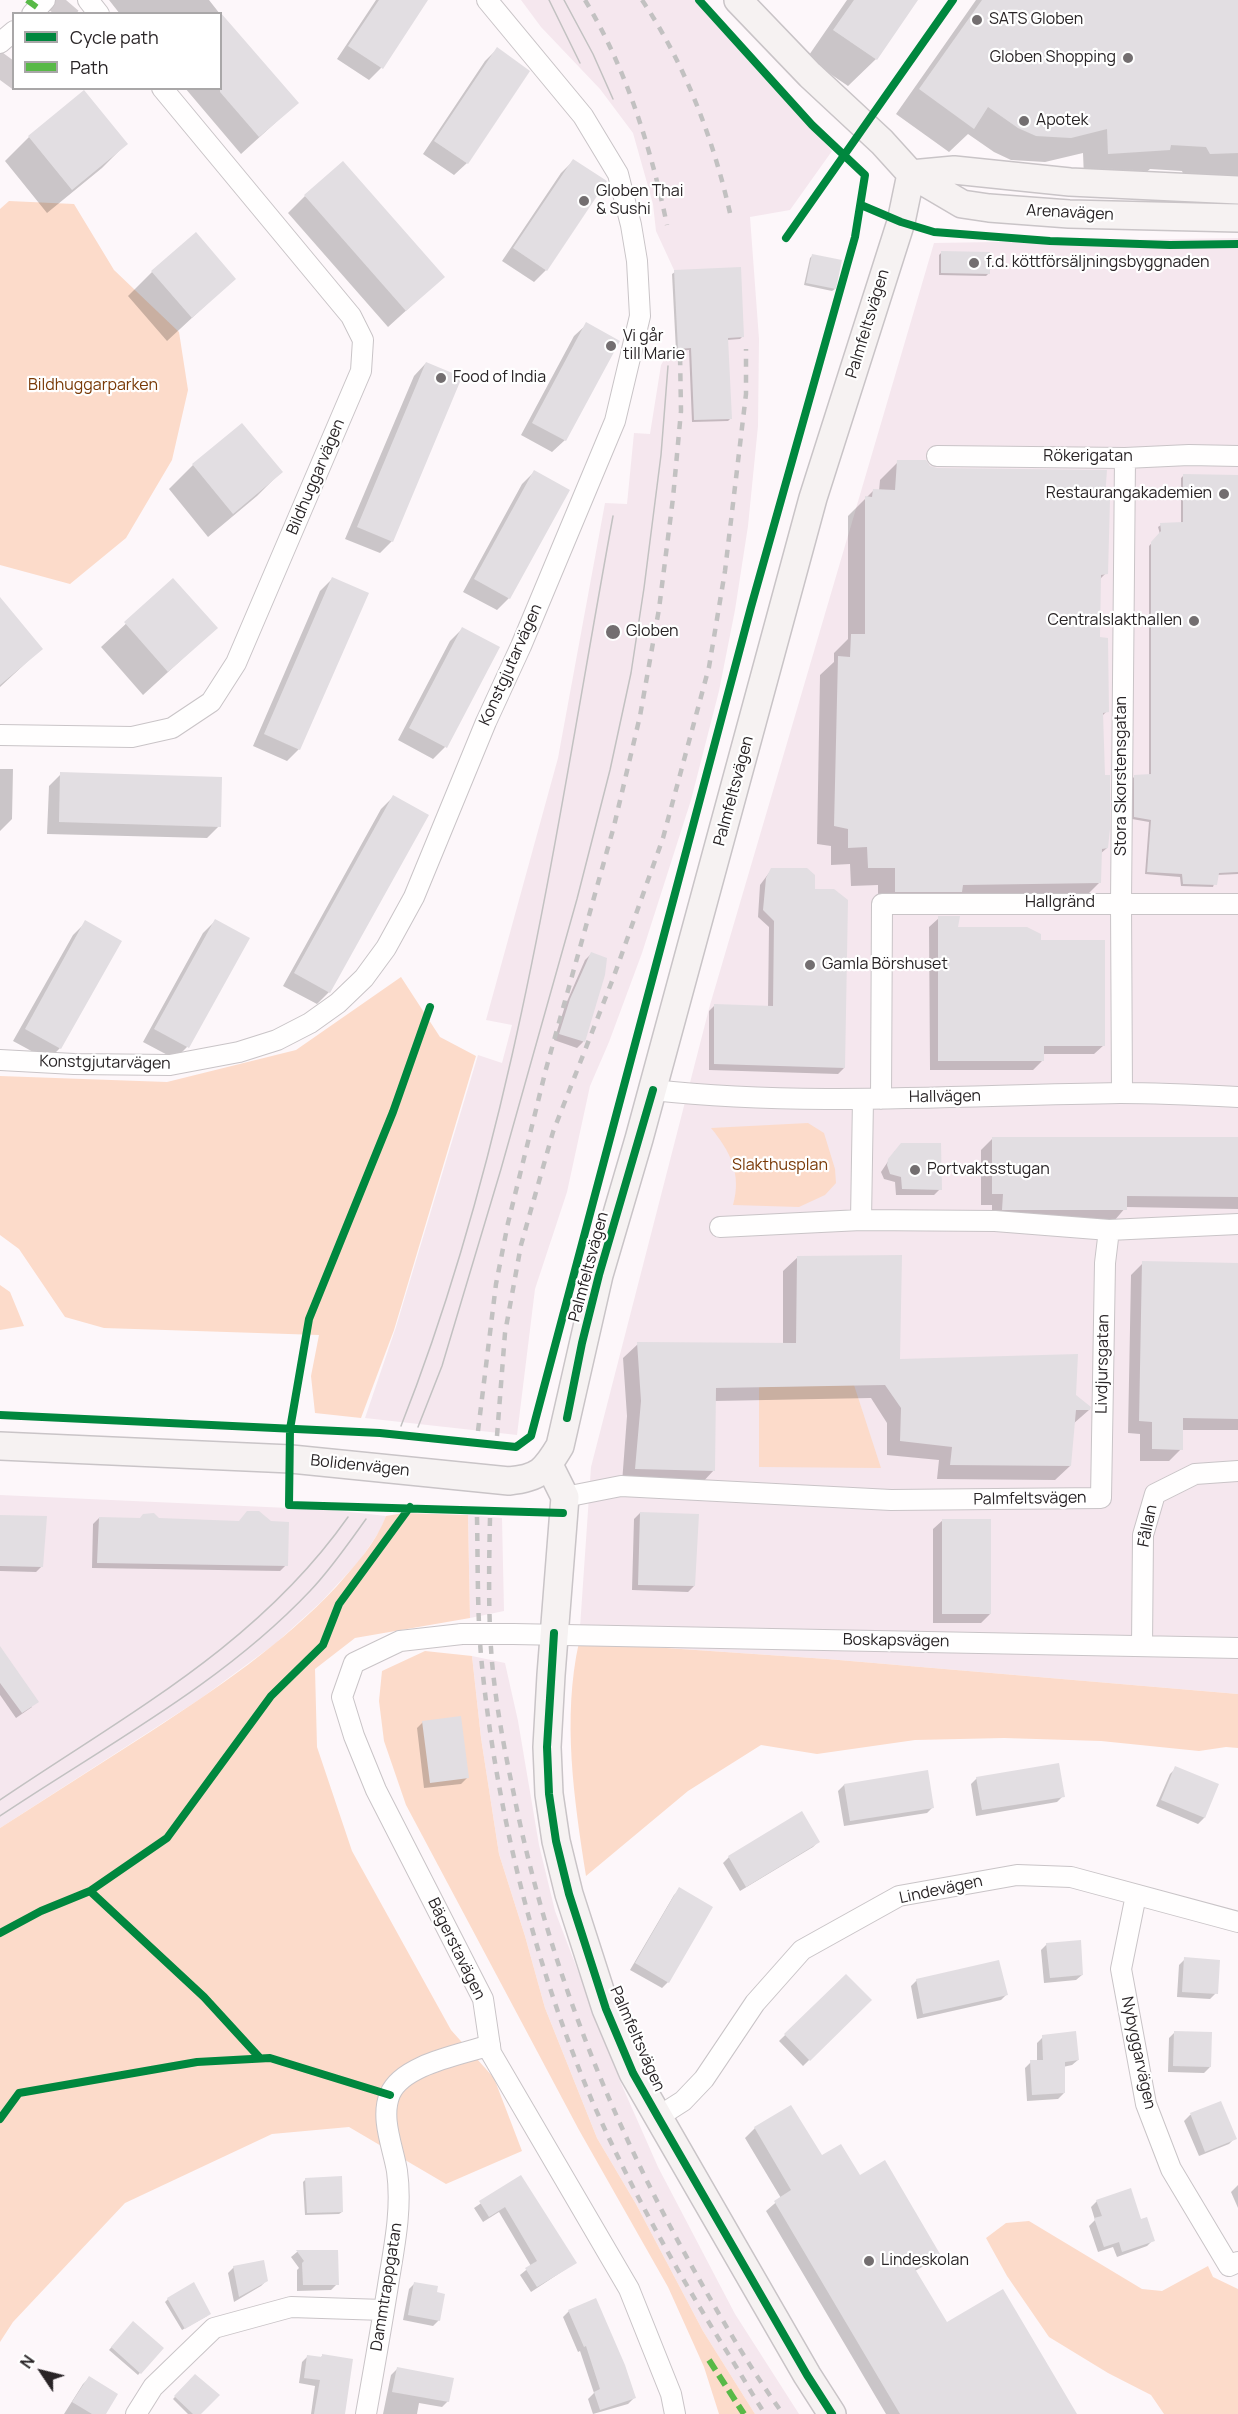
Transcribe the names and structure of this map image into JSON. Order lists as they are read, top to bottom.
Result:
{
  "streets": {
    "main road": ["Arenavägen", "Palmfeltsvägen", "Bolidenvägen"],
    "street": [
      "Rökerigatan",
      "Bildhuggarvägen",
      "Konstgjutarvägen",
      "Stora Skorstensgatan",
      "Hallgränd",
      "Hallvägen",
      "Livdjursgatan",
      "Fållan",
      "Boskapsvägen",
      "Lindevägen",
      "Bägerstavägen",
      "Nybyggarvägen",
      "Dammtrappgatan"
    ]
  },
  "crossings": [
    ["Arenavägen", "Palmfeltsvägen"],
    ["Palmfeltsvägen", "Hallvägen"],
    ["Palmfeltsvägen", "Livdjursgatan"],
    ["Palmfeltsvägen", "Bolidenvägen"],
    ["Palmfeltsvägen", "Boskapsvägen"],
    ["Palmfeltsvägen", "Lindevägen"],
    ["Palmfeltsvägen", "Bägerstavägen"],
    ["Rökerigatan", "Stora Skorstensgatan"],
    ["Stora Skorstensgatan", "Hallgränd"],
    ["Stora Skorstensgatan", "Hallvägen"],
    ["Hallgränd", "Hallvägen"],
    ["Fållan", "Boskapsvägen"],
    ["Boskapsvägen", "Bägerstavägen"],
    ["Lindevägen", "Nybyggarvägen"],
    ["Bägerstavägen", "Dammtrappgatan"]
  ],
  "parks": ["Bildhuggarparken", "Slakthusplan"],
  "places": [
    "SATS Globen",
    "Globen Shopping",
    "Apotek",
    "Globen Thai & Sushi",
    "f.d. köttförsäljningsbyggnaden",
    "Vi går till Marie",
    "Food of India",
    "Restaurangakademien",
    "Centralslakthallen",
    "Globen",
    "Gamla Börshuset",
    "Portvaktsstugan",
    "Lindeskolan"
  ],
  "legend": ["Cycle path", "Path"],
  "north": "top left"
}
